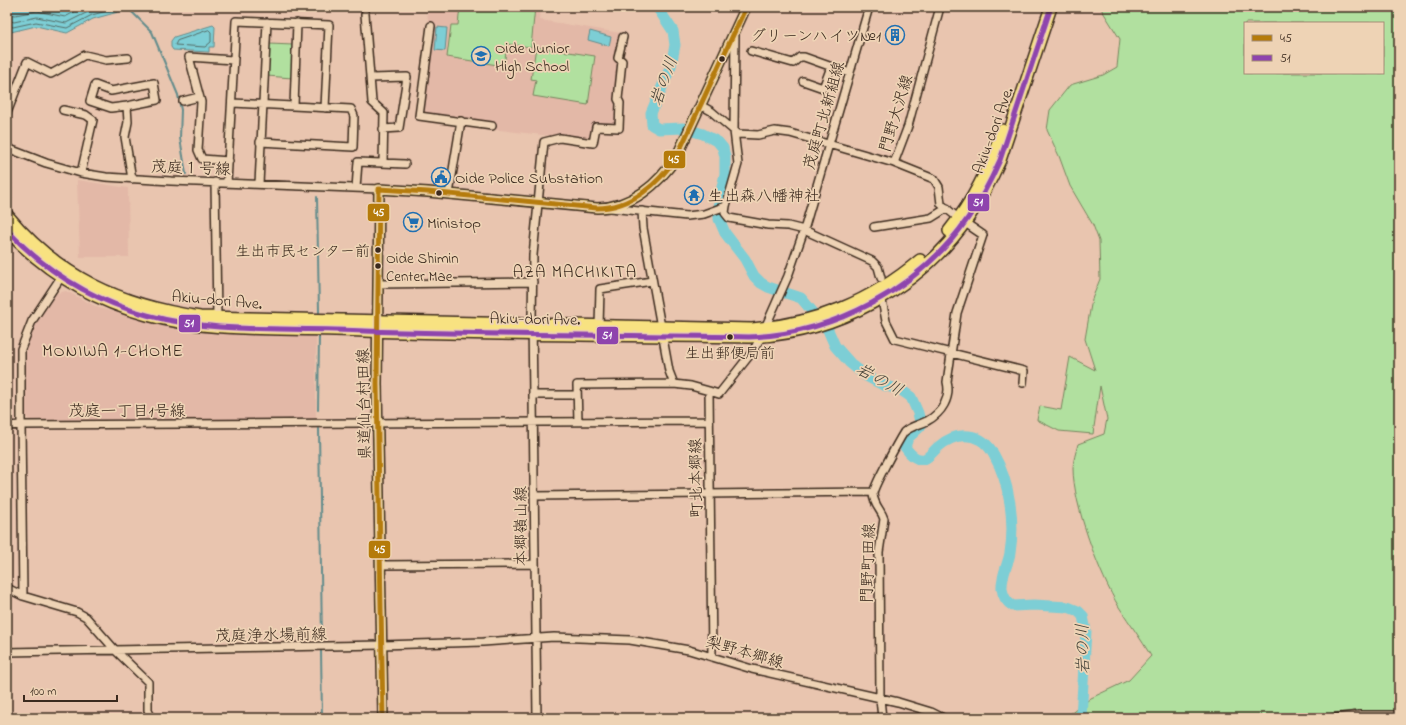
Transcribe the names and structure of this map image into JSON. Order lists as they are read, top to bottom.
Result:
{
  "streets": {
    "highway": ["Akiu-dori Ave."],
    "main road": ["県道仙台村田線"],
    "street": [
      "門野大沢線",
      "茂庭町北新組線",
      "茂庭１号線",
      "茂庭一丁目1号線",
      "町北本郷線",
      "本郷嶺山線",
      "門野町田線",
      "茂庭浄水場前線",
      "梨野本郷線"
    ]
  },
  "crossings": [
    ["門野大沢線", "Akiu-dori Ave."],
    ["茂庭町北新組線", "Akiu-dori Ave."],
    ["茂庭町北新組線", "町北本郷線"],
    ["Akiu-dori Ave.", "県道仙台村田線"],
    ["Akiu-dori Ave.", "本郷嶺山線"],
    ["茂庭１号線", "県道仙台村田線"],
    ["県道仙台村田線", "茂庭一丁目1号線"],
    ["県道仙台村田線", "茂庭浄水場前線"],
    ["茂庭一丁目1号線", "町北本郷線"],
    ["茂庭一丁目1号線", "本郷嶺山線"],
    ["町北本郷線", "梨野本郷線"],
    ["本郷嶺山線", "茂庭浄水場前線"],
    ["本郷嶺山線", "梨野本郷線"],
    ["門野町田線", "梨野本郷線"],
    ["茂庭浄水場前線", "梨野本郷線"]
  ],
  "districts": ["AZA MACHIKITA", "MONIWA 1-CHOME"],
  "water": ["岩の川"],
  "places": {
    "building": ["グリーンハイツ№1"],
    "school or university": ["Oide Junior High School"],
    "public building": ["Oide Police Substation"],
    "temple": ["生出森八幡神社"],
    "supermarket": ["Ministop"],
    "other": ["生出市民センター前", "Oide Shimin Center Mae", "生出郵便局前"]
  },
  "lines": ["transit line 45", "transit line 51"],
  "legend": ["45", "51"],
  "scale_bar": "100 m"
}
